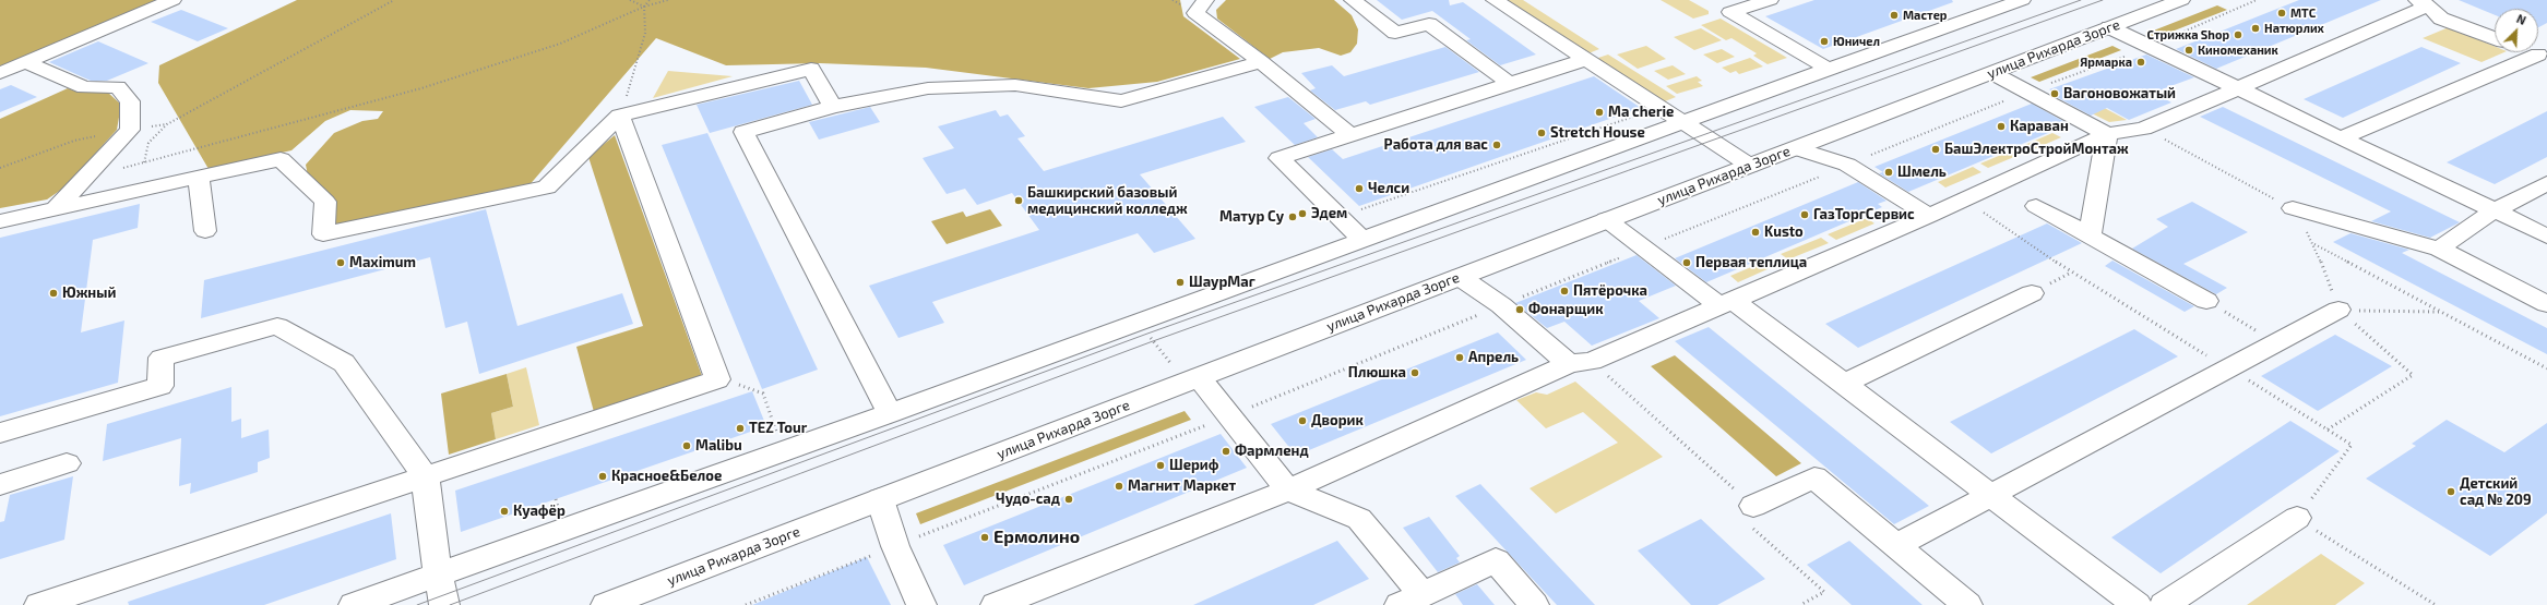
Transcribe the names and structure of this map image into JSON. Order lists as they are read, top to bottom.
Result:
{
  "streets": {
    "street": ["улица Рихарда Зорге"]
  },
  "places": [
    "МТС",
    "Мастер",
    "Натюрлих",
    "Стрижка Shop",
    "Юничел",
    "Киномеханик",
    "Ярмарка",
    "Вагоновожатый",
    "Ma cherie",
    "Караван",
    "Stretch House",
    "Работа для вас",
    "БашЭлектроСтройМонтаж",
    "Шмель",
    "Челси",
    "Башкирский базовый медицинский колледж",
    "Эдем",
    "ГазТоргСервис",
    "Матур Су",
    "Kusto",
    "Maximum",
    "Первая теплица",
    "ШаурМаг",
    "Пятёрочка",
    "Южный",
    "Фонарщик",
    "Апрель",
    "Плюшка",
    "Дворик",
    "TEZ Tour",
    "Malibu",
    "Фармленд",
    "Шериф",
    "Красное&Белое",
    "Магнит Маркет",
    "Детский сад № 209",
    "Чудо-сад",
    "Куафёр",
    "Ермолино"
  ],
  "north": "top right"
}
